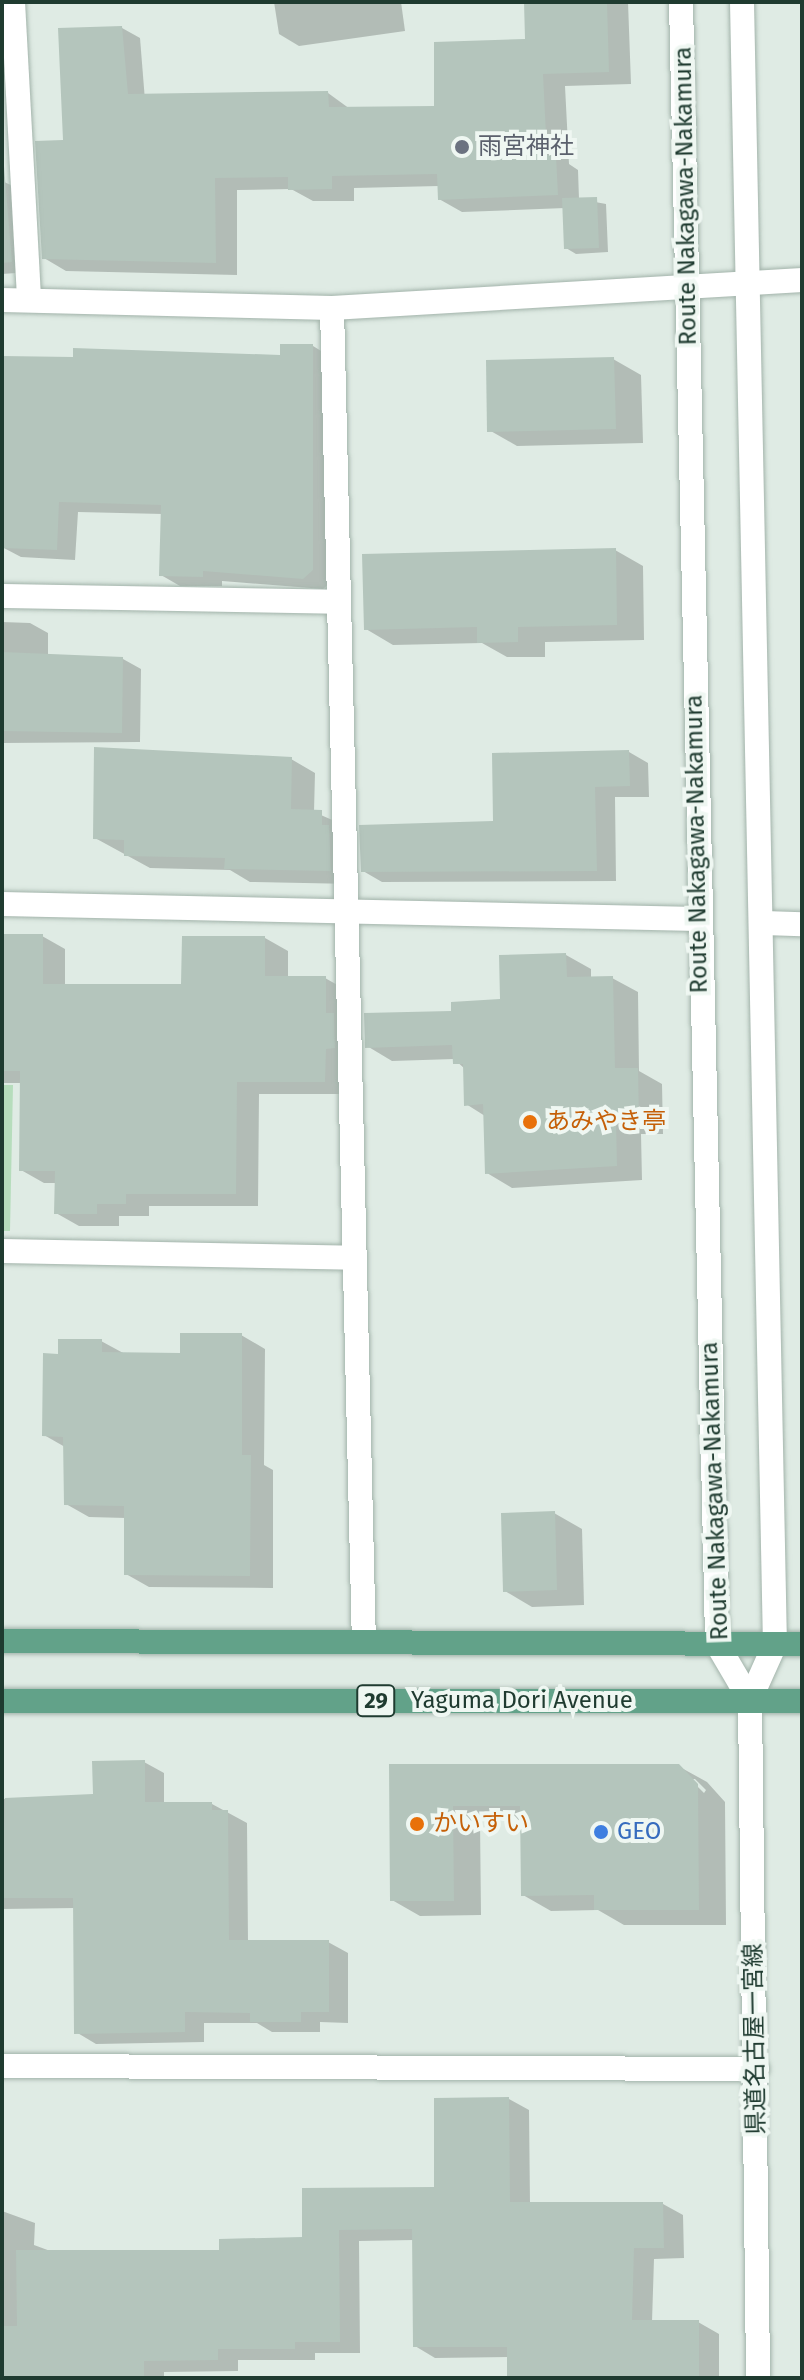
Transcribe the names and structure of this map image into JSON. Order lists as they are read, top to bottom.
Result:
{
  "streets": {
    "main road": ["29", "Yaguma Dori Avenue"],
    "street": ["Route Nakagawa-Nakamura", "県道名古屋一宮線"]
  },
  "crossings": [
    ["Route Nakagawa-Nakamura", "Yaguma Dori Avenue"],
    ["Route Nakagawa-Nakamura", "県道名古屋一宮線"],
    ["Yaguma Dori Avenue", "県道名古屋一宮線"]
  ],
  "places": [
    "雨宮神社",
    "あみやき亭",
    "かいすい",
    "GEO"
  ]
}
